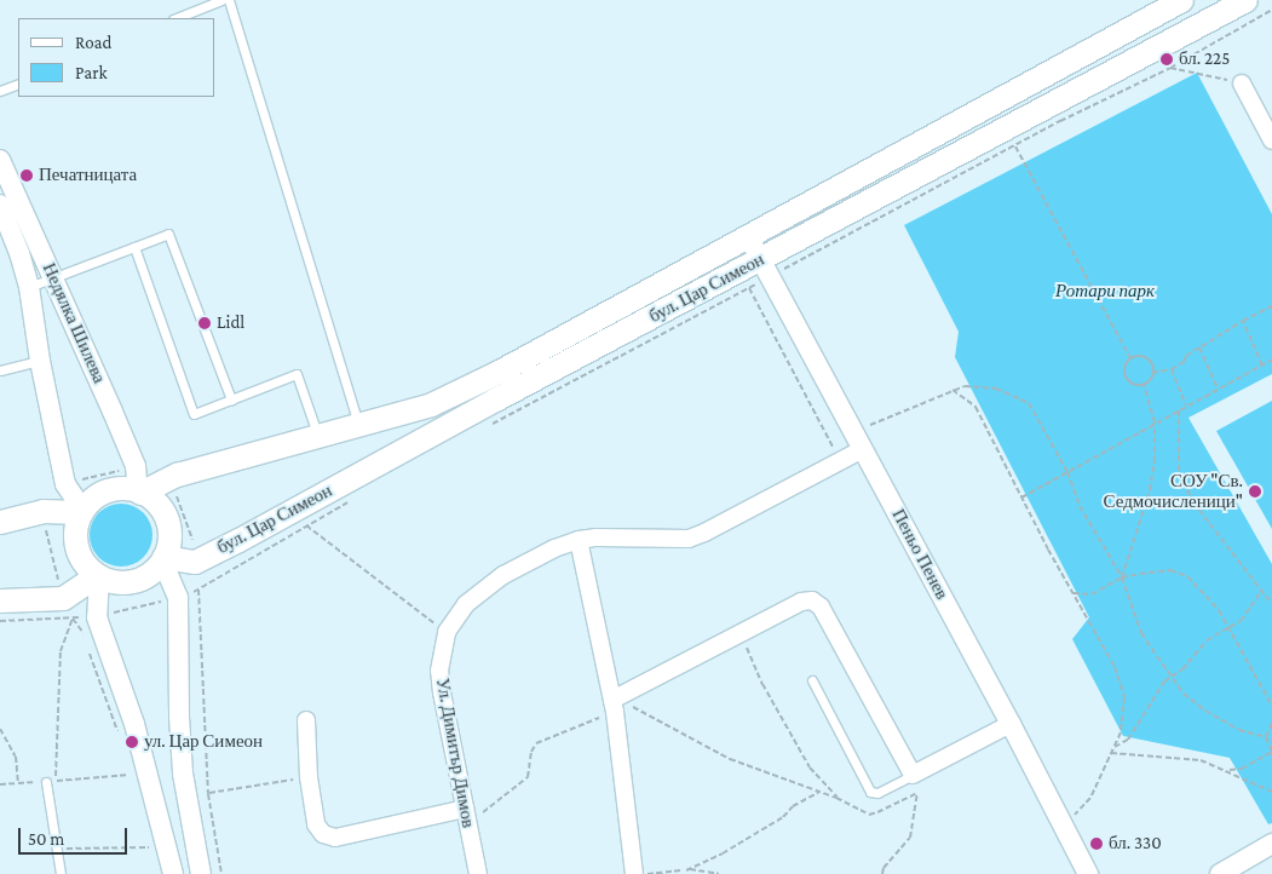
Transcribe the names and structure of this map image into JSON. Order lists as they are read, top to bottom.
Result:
{
  "streets": {
    "main road": ["бул. Цар Симеон"],
    "street": ["Недялка Шилева", "Пеньо Пенев", "Ул. Димитър Димов"]
  },
  "crossings": [
    ["бул. Цар Симеон", "Недялка Шилева"],
    ["бул. Цар Симеон", "Пеньо Пенев"],
    ["Пеньо Пенев", "Ул. Димитър Димов"]
  ],
  "parks": ["Ротари парк"],
  "places": [
    "бл. 225",
    "Печатницата",
    "Lidl",
    "СОУ \"Св. Седмочисленици\"",
    "ул. Цар Симеон",
    "бл. 330"
  ],
  "legend": ["Road", "Park"],
  "scale_bar": "50 m"
}
